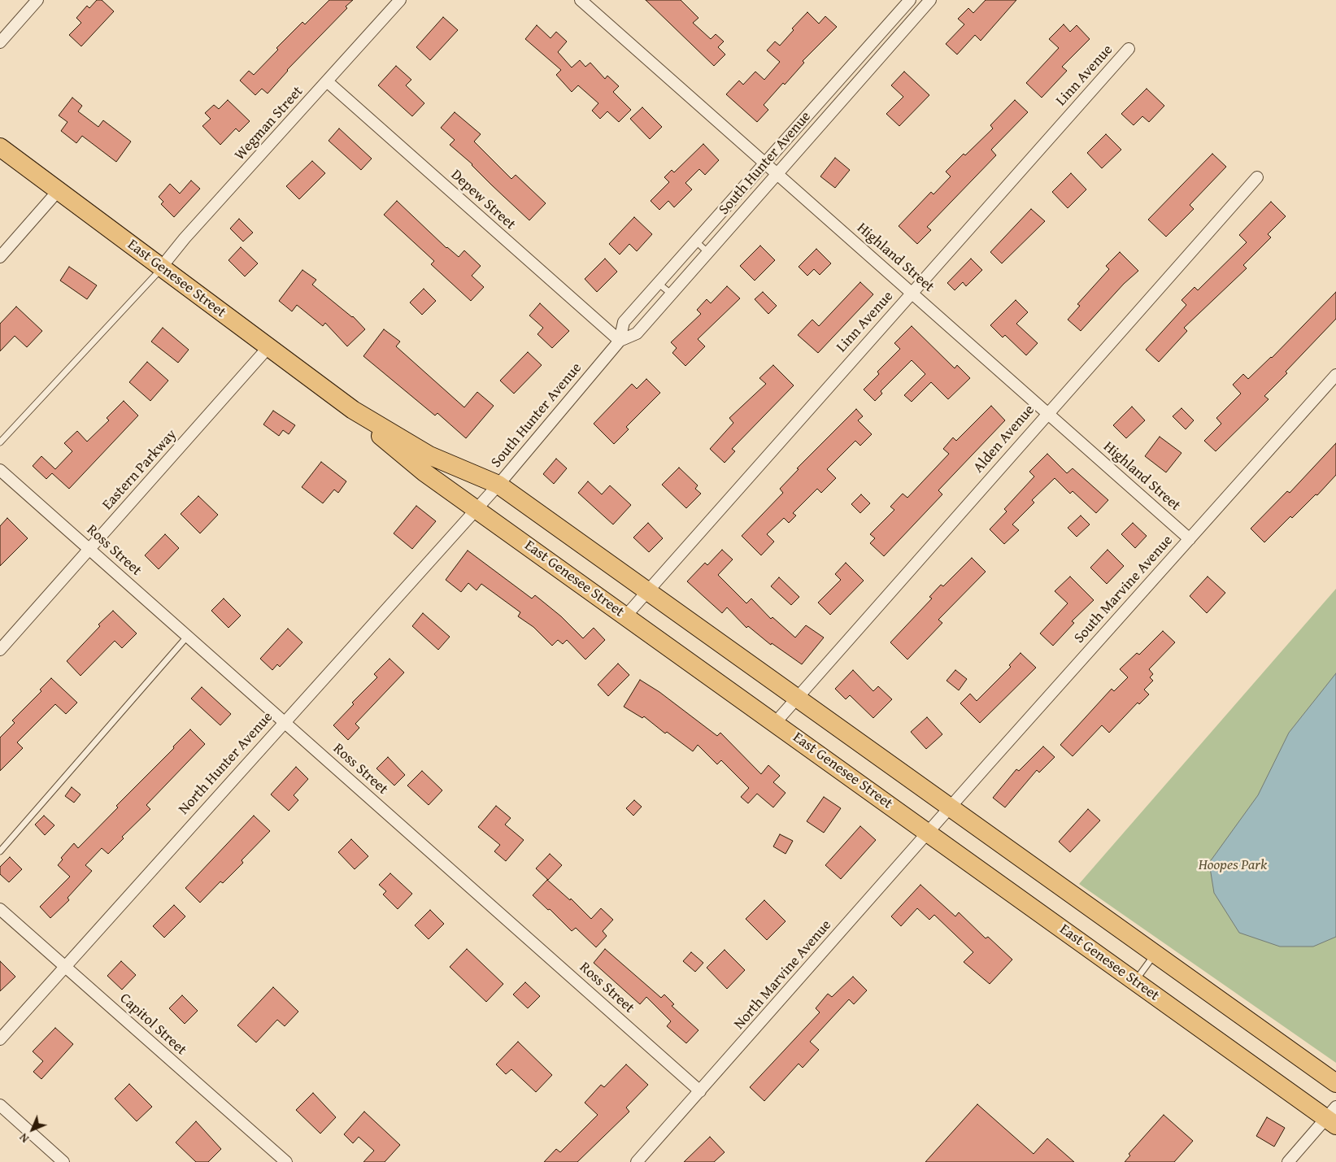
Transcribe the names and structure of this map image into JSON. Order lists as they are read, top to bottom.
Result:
{
  "streets": {
    "highway": ["East Genesee Street"],
    "street": [
      "Linn Avenue",
      "Wegman Street",
      "South Hunter Avenue",
      "Depew Street",
      "Highland Street",
      "Alden Avenue",
      "Eastern Parkway",
      "Ross Street",
      "South Marvine Avenue",
      "North Hunter Avenue",
      "North Marvine Avenue",
      "Capitol Street"
    ]
  },
  "crossings": [
    ["Linn Avenue", "Highland Street"],
    ["Linn Avenue", "East Genesee Street"],
    ["Wegman Street", "Depew Street"],
    ["Wegman Street", "East Genesee Street"],
    ["South Hunter Avenue", "Depew Street"],
    ["South Hunter Avenue", "Highland Street"],
    ["South Hunter Avenue", "East Genesee Street"],
    ["South Hunter Avenue", "North Hunter Avenue"],
    ["Highland Street", "Alden Avenue"],
    ["Highland Street", "South Marvine Avenue"],
    ["East Genesee Street", "Alden Avenue"],
    ["East Genesee Street", "Eastern Parkway"],
    ["East Genesee Street", "South Marvine Avenue"],
    ["East Genesee Street", "North Hunter Avenue"],
    ["East Genesee Street", "North Marvine Avenue"],
    ["Eastern Parkway", "Ross Street"],
    ["Ross Street", "North Hunter Avenue"],
    ["Ross Street", "North Marvine Avenue"],
    ["South Marvine Avenue", "North Marvine Avenue"],
    ["North Hunter Avenue", "Capitol Street"]
  ],
  "parks": ["Hoopes Park"],
  "north": "bottom left"
}
